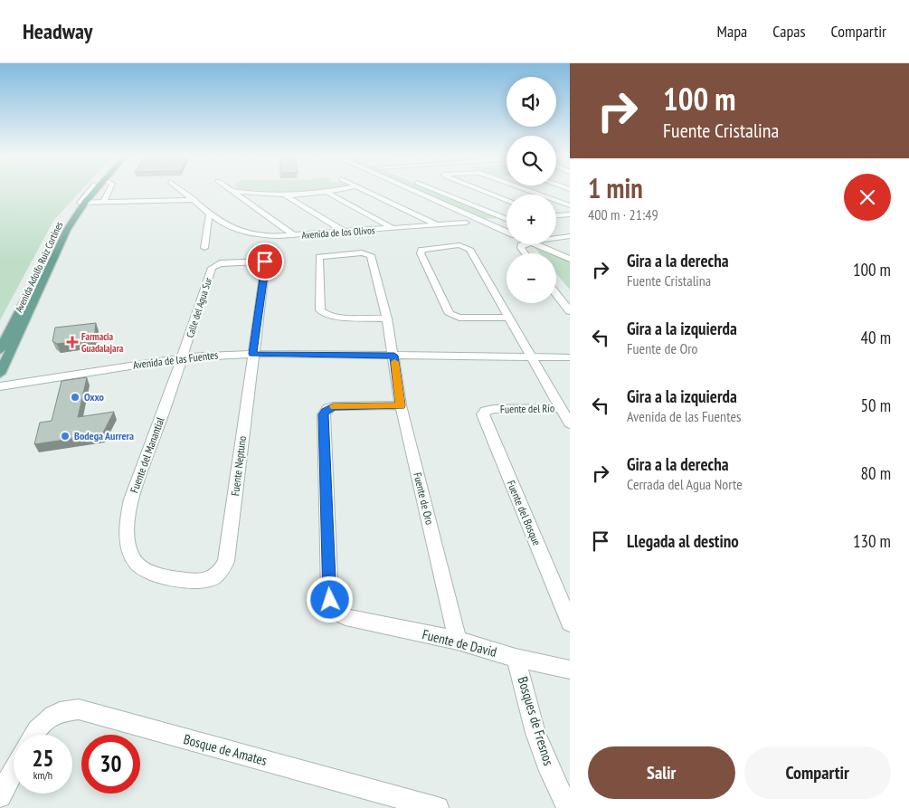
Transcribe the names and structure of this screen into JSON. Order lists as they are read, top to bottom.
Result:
{
  "streets": {
    "main road": ["Avenida Adolfo Ruiz Cortínes"],
    "street": [
      "Avenida de los Olivos",
      "Calle del Agua Sur",
      "Avenida de las Fuentes",
      "Fuente del Río",
      "Fuente del Manantial",
      "Fuente Neptuno",
      "Fuente de Oro",
      "Fuente del Bosque",
      "Fuente de David",
      "Bosques de Fresnos",
      "Bosque de Amates"
    ]
  },
  "crossings": [
    ["Calle del Agua Sur", "Avenida de las Fuentes"],
    ["Calle del Agua Sur", "Fuente del Manantial"],
    ["Calle del Agua Sur", "Fuente Neptuno"],
    ["Avenida de las Fuentes", "Fuente del Manantial"],
    ["Avenida de las Fuentes", "Fuente Neptuno"],
    ["Avenida de las Fuentes", "Fuente de Oro"],
    ["Fuente del Río", "Fuente del Bosque"],
    ["Fuente del Manantial", "Fuente Neptuno"],
    ["Fuente de Oro", "Fuente de David"],
    ["Fuente de David", "Bosques de Fresnos"]
  ],
  "places": {
    "health": ["Farmacia Guadalajara"],
    "other": ["Oxxo", "Bodega Aurrera"]
  },
  "page": {
    "header": "Headway",
    "nav": ["Mapa", "Capas", "Compartir"],
    "turn": ["100 m", "Fuente Cristalina"],
    "map_buttons": ["+", "−"],
    "heading": ["1 min", "400 m · 21:49"],
    "list": [
      {
        "name": "Gira a la derecha",
        "note": "Fuente Cristalina",
        "value": "100 m"
      },
      {
        "name": "Gira a la izquierda",
        "note": "Fuente de Oro",
        "value": "40 m"
      },
      {
        "name": "Gira a la izquierda",
        "note": "Avenida de las Fuentes",
        "value": "50 m"
      },
      {
        "name": "Gira a la derecha",
        "note": "Cerrada del Agua Norte",
        "value": "80 m"
      },
      {
        "name": "Llegada al destino",
        "value": "130 m"
      }
    ],
    "speed": "25 km/h",
    "limit": "30",
    "buttons": ["Salir", "Compartir"]
  }
}
